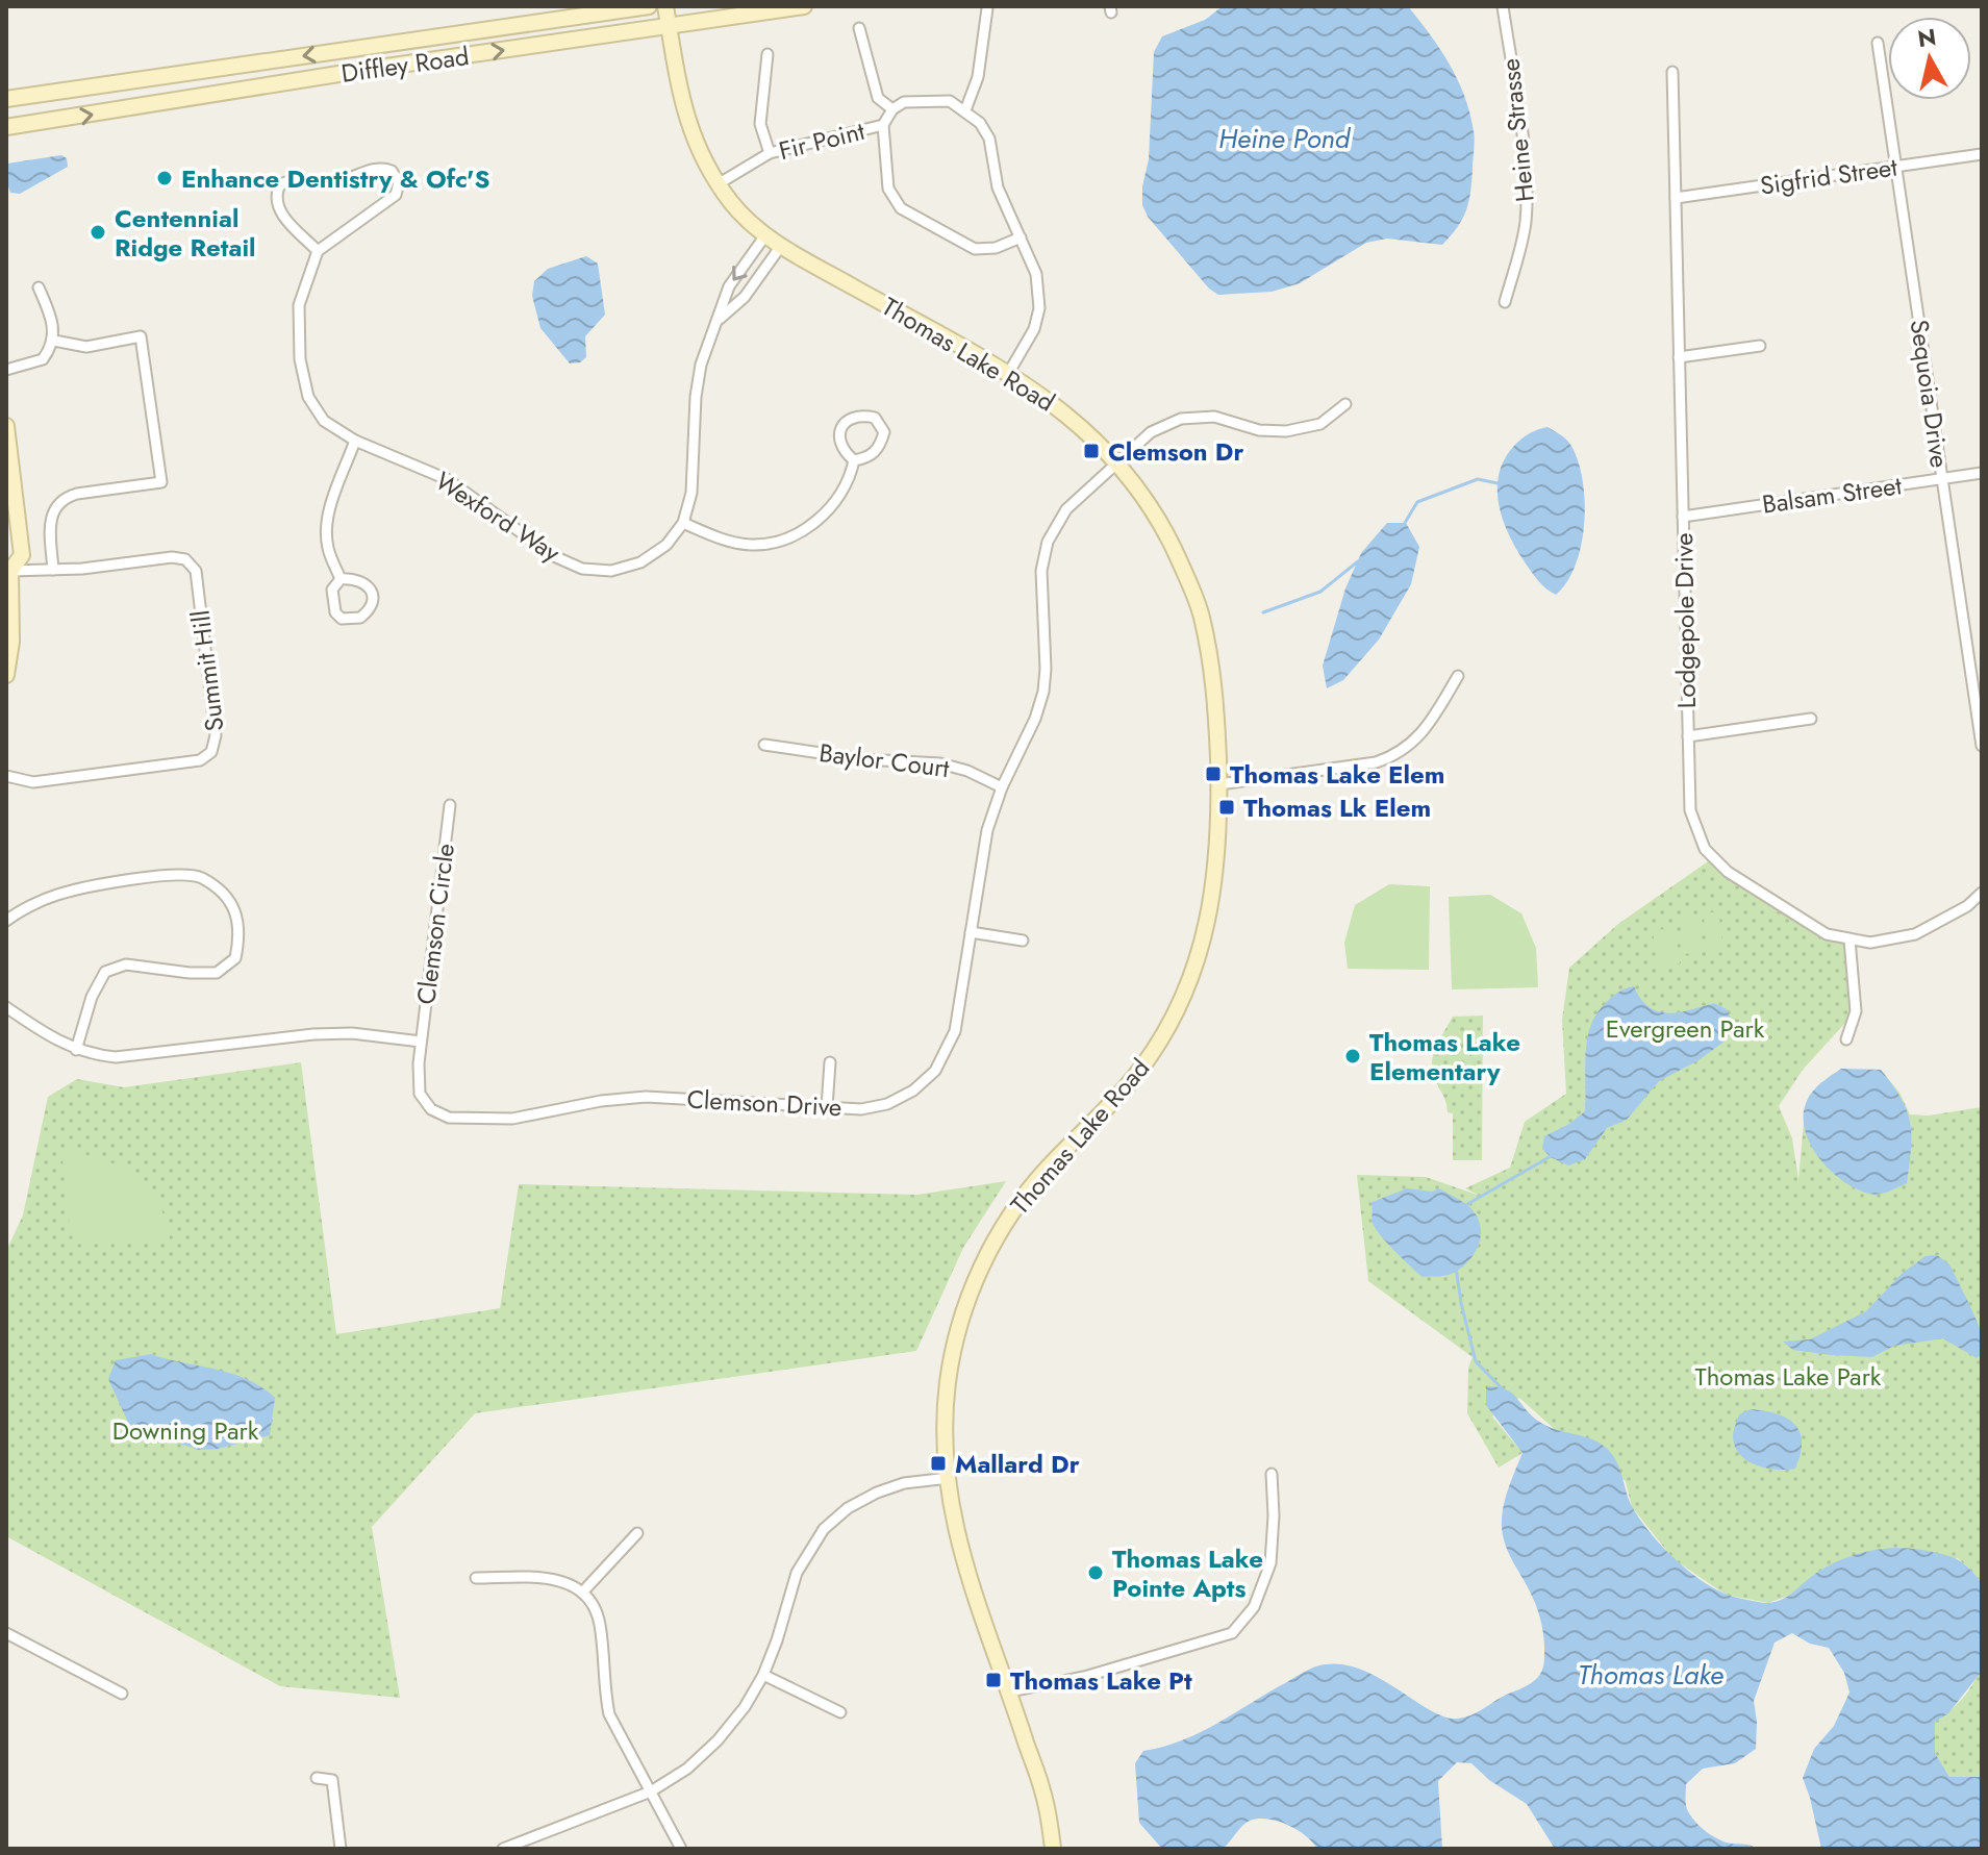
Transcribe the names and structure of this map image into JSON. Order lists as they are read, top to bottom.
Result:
{
  "streets": {
    "street": [
      "Diffley Road",
      "Heine Strasse",
      "Fir Point",
      "Sigfrid Street",
      "Thomas Lake Road",
      "Sequoia Drive",
      "Balsam Street",
      "Wexford Way",
      "Lodgepole Drive",
      "Summit Hill",
      "Baylor Court",
      "Clemson Circle",
      "Clemson Drive"
    ]
  },
  "crossings": [
    ["Diffley Road", "Thomas Lake Road"],
    ["Fir Point", "Thomas Lake Road"],
    ["Sigfrid Street", "Sequoia Drive"],
    ["Sigfrid Street", "Lodgepole Drive"],
    ["Thomas Lake Road", "Clemson Drive"],
    ["Sequoia Drive", "Balsam Street"],
    ["Balsam Street", "Lodgepole Drive"],
    ["Baylor Court", "Clemson Drive"],
    ["Clemson Circle", "Clemson Drive"]
  ],
  "water": ["Heine Pond", "Thomas Lake"],
  "parks": ["Evergreen Park", "Thomas Lake Park", "Downing Park"],
  "places": {
    "other": [
      "Enhance Dentistry & Ofc'S",
      "Centennial Ridge Retail",
      "Thomas Lake Elementary",
      "Thomas Lake Pointe Apts"
    ],
    "transit": [
      "Clemson Dr",
      "Thomas Lake Elem",
      "Thomas Lk Elem",
      "Mallard Dr",
      "Thomas Lake Pt"
    ]
  },
  "north": "top"
}
